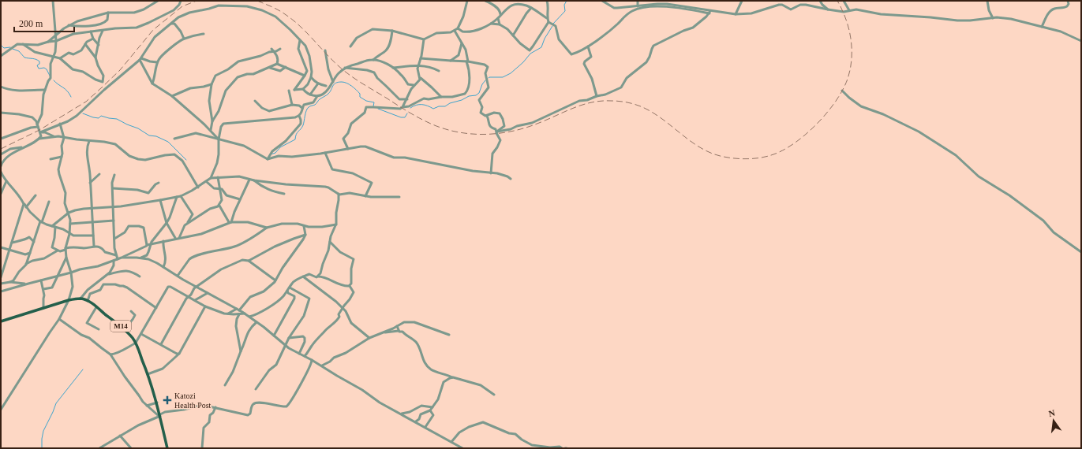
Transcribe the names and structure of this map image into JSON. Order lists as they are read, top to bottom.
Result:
{
  "streets": {
    "main road": ["M14"]
  },
  "places": {
    "health": ["Katozi Health Post"]
  },
  "scale_bar": "200 m",
  "north": "top"
}
